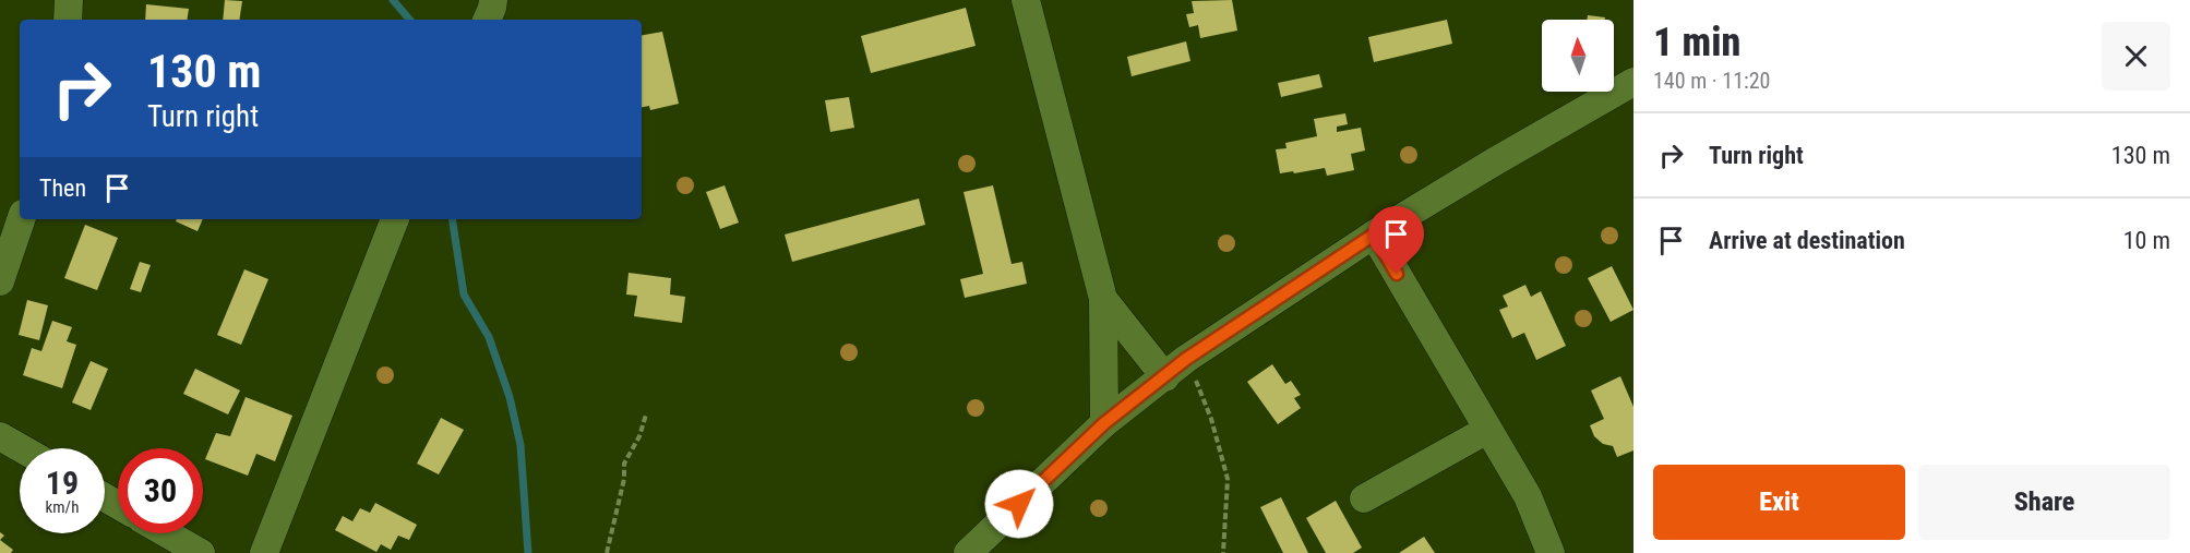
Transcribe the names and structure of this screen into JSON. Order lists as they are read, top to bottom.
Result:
{
  "north": "top",
  "page": {
    "heading": ["1 min", "140 m · 11:20"],
    "turn": ["130 m", "Turn right"],
    "list": [
      {
        "name": "Turn right",
        "value": "130 m"
      },
      {
        "name": "Arrive at destination",
        "value": "10 m"
      }
    ],
    "then": "Then",
    "speed": "19 km/h",
    "limit": "30",
    "buttons": ["Exit", "Share"]
  }
}
